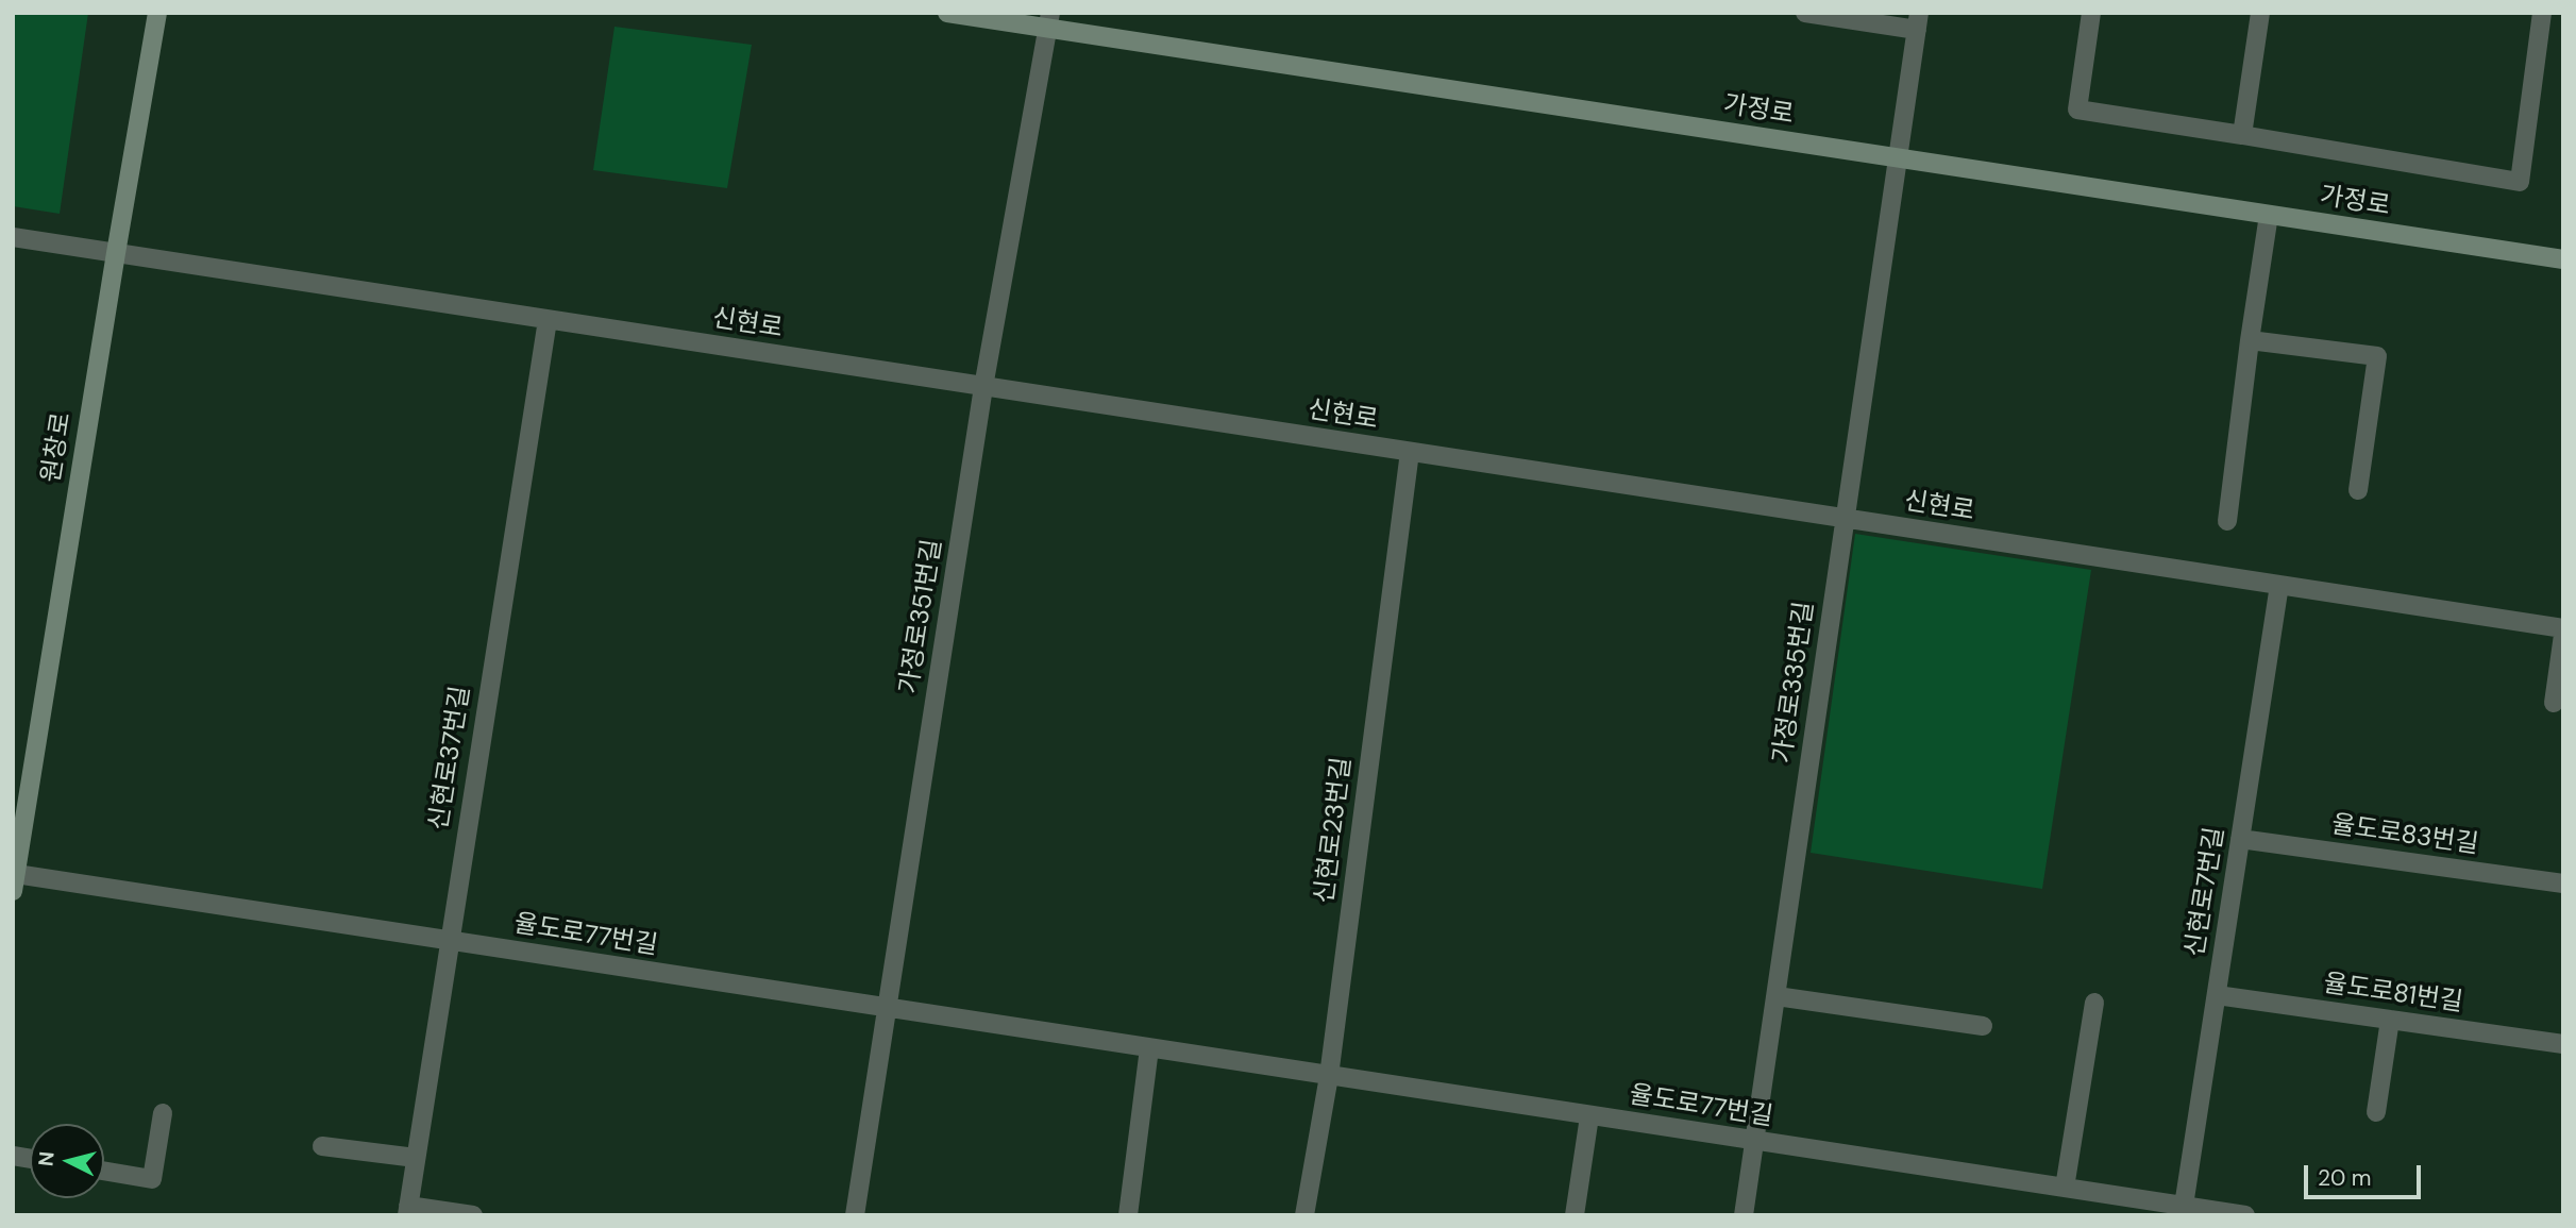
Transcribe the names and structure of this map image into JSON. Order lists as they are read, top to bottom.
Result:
{
  "streets": {
    "street": [
      "가정로",
      "신현로",
      "원창로",
      "가정로351번길",
      "가정로335번길",
      "신현로37번길",
      "신현로23번길",
      "율도로83번길",
      "신현로7번길",
      "율도로77번길",
      "율도로81번길"
    ]
  },
  "crossings": [
    ["가정로", "가정로351번길"],
    ["가정로", "가정로335번길"],
    ["신현로", "원창로"],
    ["신현로", "가정로351번길"],
    ["신현로", "가정로335번길"],
    ["신현로", "신현로37번길"],
    ["신현로", "신현로23번길"],
    ["신현로", "신현로7번길"],
    ["원창로", "율도로77번길"],
    ["가정로351번길", "율도로77번길"],
    ["가정로335번길", "율도로77번길"],
    ["신현로37번길", "율도로77번길"],
    ["신현로23번길", "율도로77번길"],
    ["율도로83번길", "신현로7번길"],
    ["신현로7번길", "율도로77번길"],
    ["신현로7번길", "율도로81번길"]
  ],
  "scale_bar": "20 m",
  "north": "left"
}
